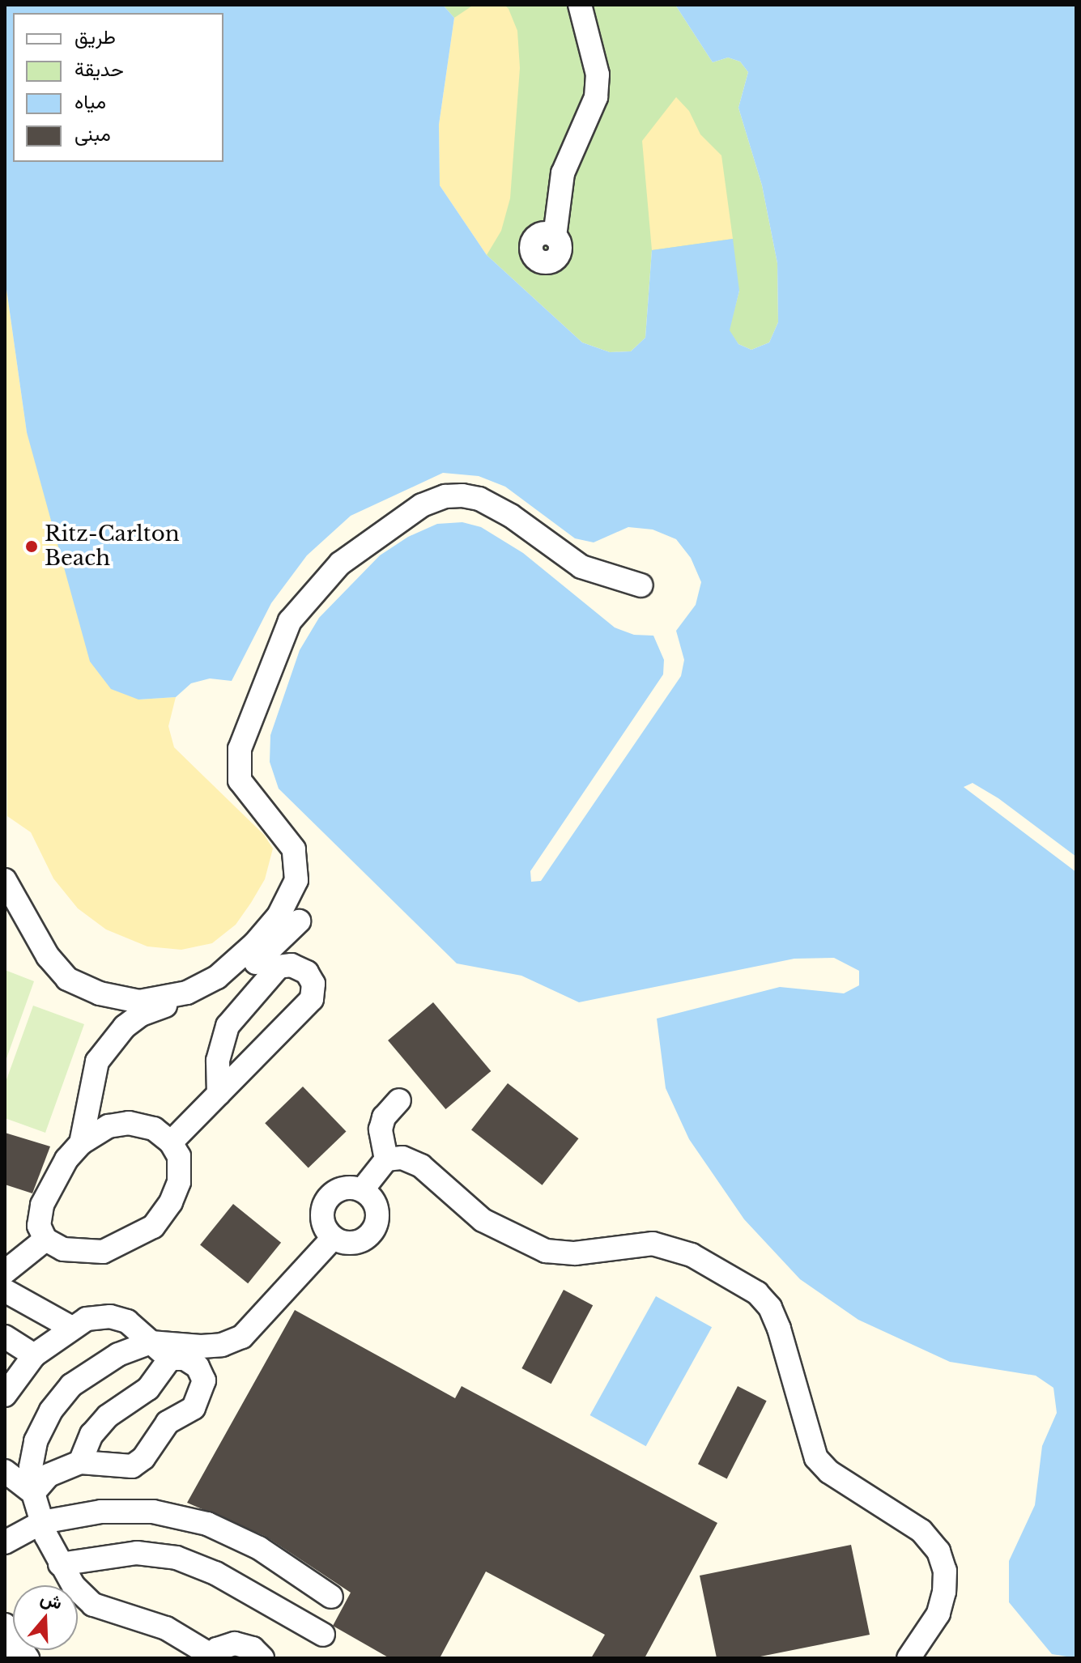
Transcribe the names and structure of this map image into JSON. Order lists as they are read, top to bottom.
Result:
{
  "places": ["Ritz-Carlton Beach"],
  "legend": [
    "طريق",
    "حديقة",
    "مياه",
    "مبنى"
  ],
  "north": "top"
}
